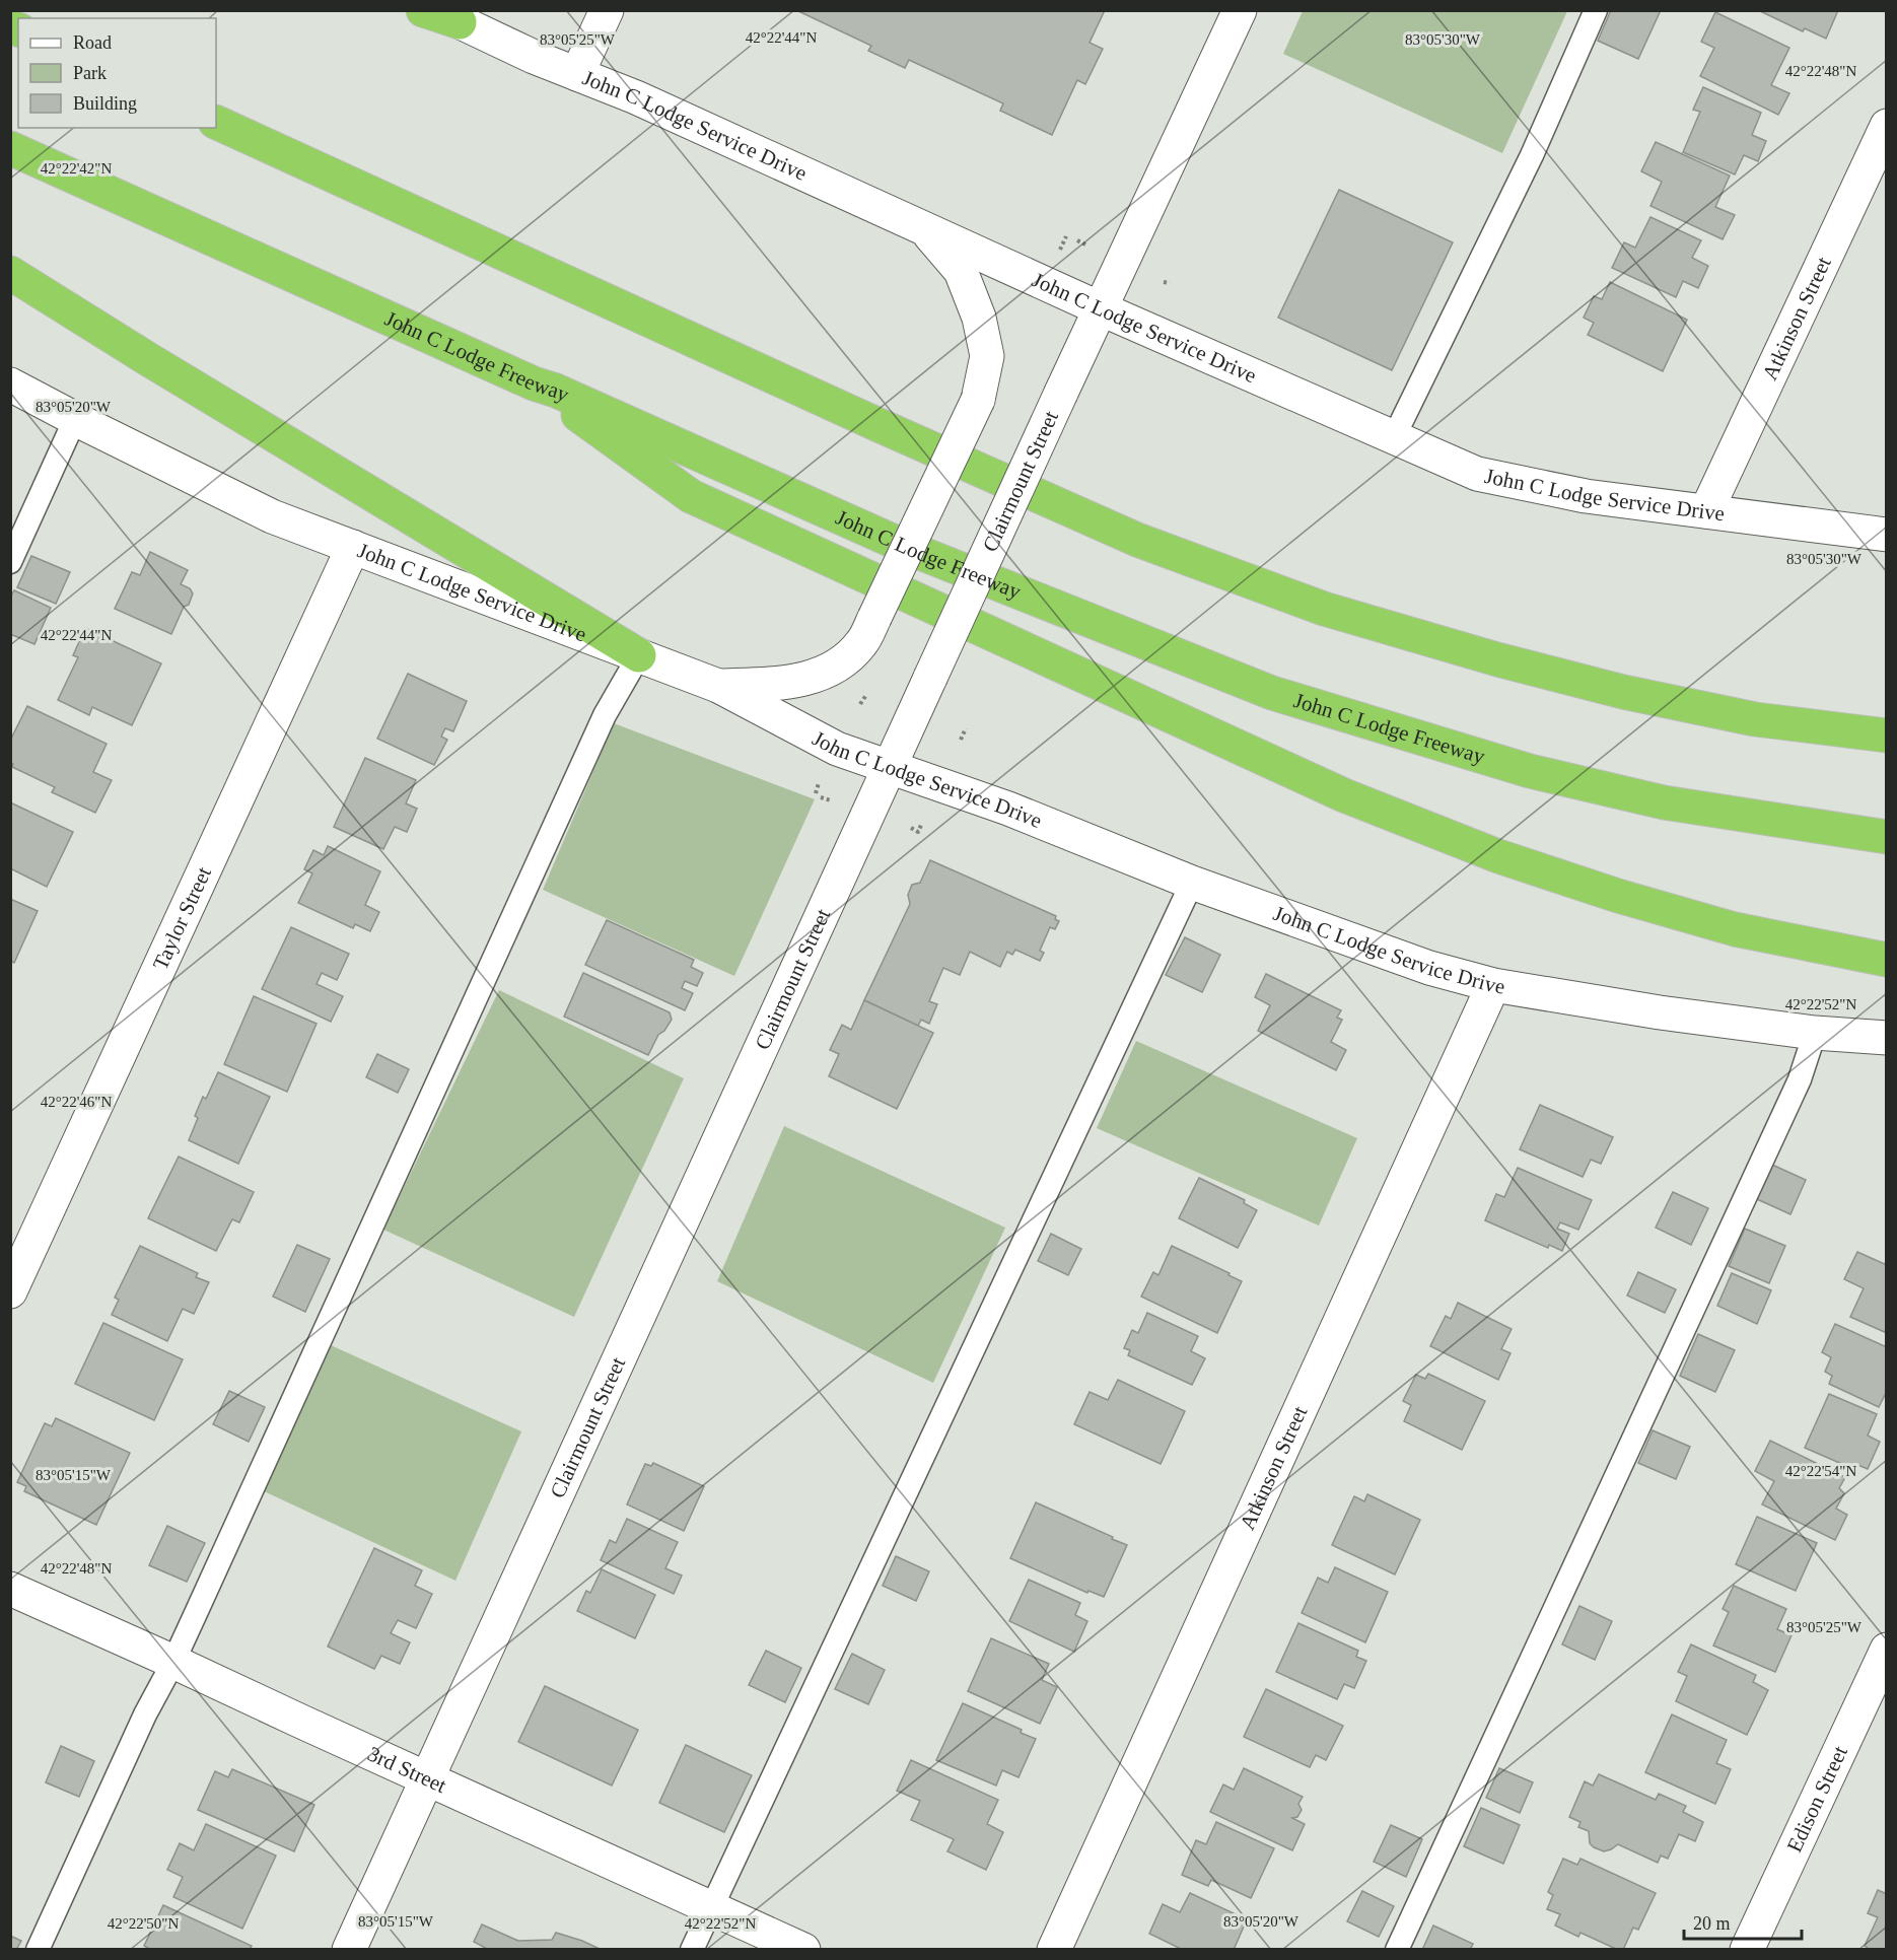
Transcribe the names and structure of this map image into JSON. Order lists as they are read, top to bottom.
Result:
{
  "streets": {
    "highway": ["John C Lodge Freeway"],
    "street": [
      "John C Lodge Service Drive",
      "Atkinson Street",
      "Clairmount Street",
      "Taylor Street",
      "3rd Street",
      "Edison Street"
    ]
  },
  "crossings": [
    ["John C Lodge Service Drive", "Atkinson Street"],
    ["John C Lodge Service Drive", "Clairmount Street"],
    ["John C Lodge Service Drive", "Taylor Street"],
    ["Clairmount Street", "3rd Street"]
  ],
  "legend": ["Road", "Park", "Building"],
  "scale_bar": "20 m",
  "coordinates": [
    "42°22'44\"N",
    "83°05'25\"W",
    "83°05'30\"W",
    "42°22'48\"N",
    "42°22'42\"N",
    "83°05'20\"W",
    "42°22'52\"N",
    "42°22'46\"N",
    "42°22'54\"N",
    "83°05'15\"W",
    "42°22'50\"N"
  ]
}
